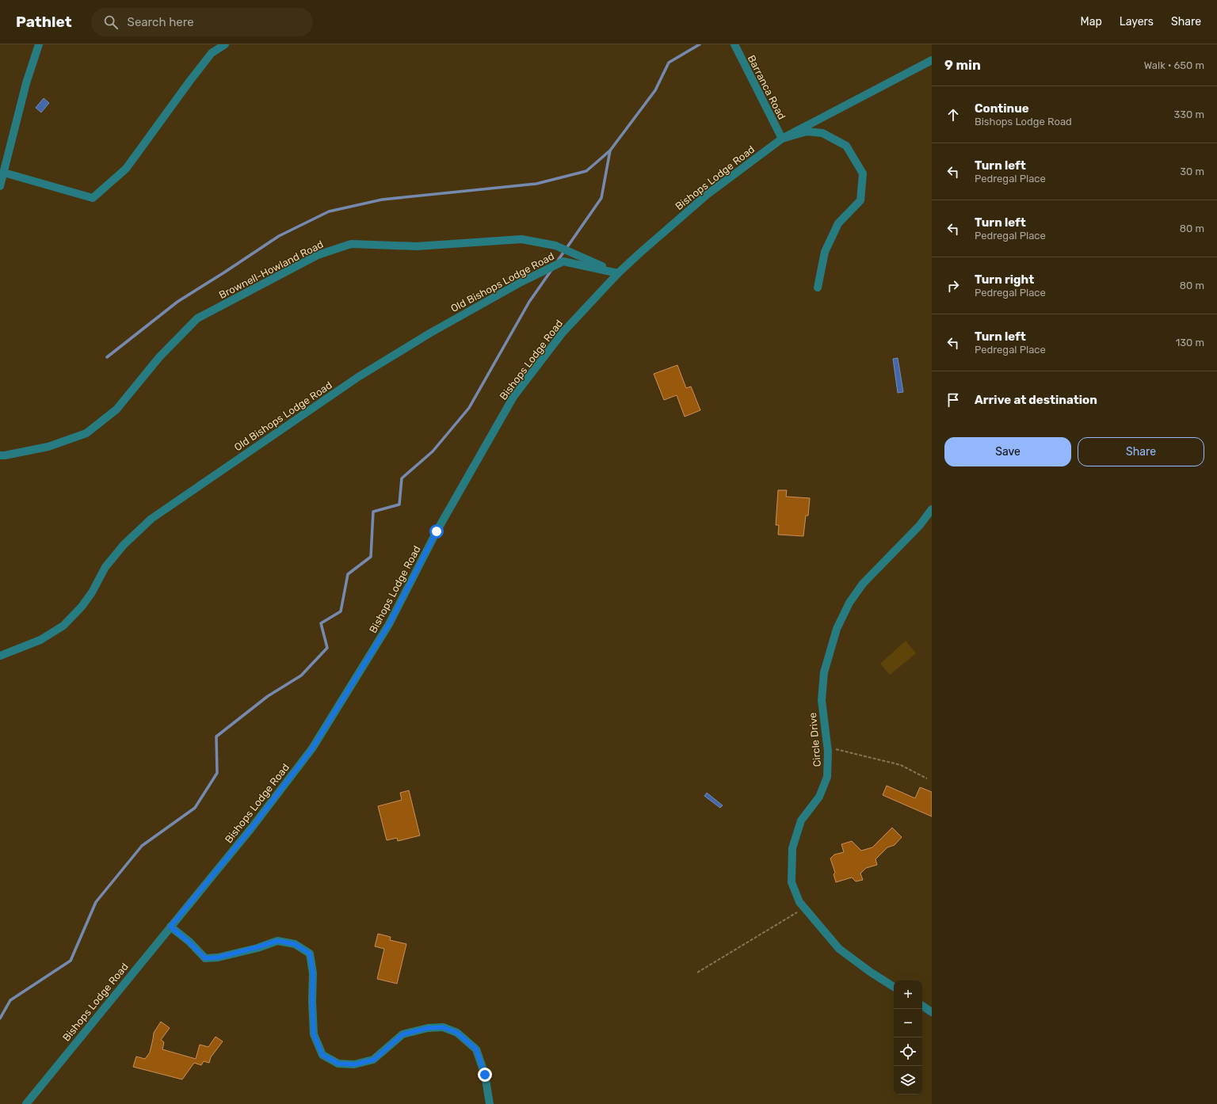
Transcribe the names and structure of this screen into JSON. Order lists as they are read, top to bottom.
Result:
{
  "streets": {
    "street": [
      "Barranca Road",
      "Bishops Lodge Road",
      "Brownell-Howland Road",
      "Old Bishops Lodge Road",
      "Circle Drive"
    ]
  },
  "crossings": [
    ["Barranca Road", "Bishops Lodge Road"],
    ["Bishops Lodge Road", "Brownell-Howland Road"],
    ["Bishops Lodge Road", "Old Bishops Lodge Road"],
    ["Brownell-Howland Road", "Old Bishops Lodge Road"]
  ],
  "page": {
    "header": "Pathlet",
    "search": "Search here",
    "nav": ["Map", "Layers", "Share"],
    "heading": ["9 min", "Walk · 650 m"],
    "list": [
      ["Continue", "Bishops Lodge Road", "330 m"],
      ["Turn left", "Pedregal Place", "30 m"],
      ["Turn left", "Pedregal Place", "80 m"],
      ["Turn right", "Pedregal Place", "80 m"],
      ["Turn left", "Pedregal Place", "130 m"],
      "Arrive at destination"
    ],
    "buttons": ["Save", "Share"],
    "map_buttons": ["+", "−"]
  }
}
